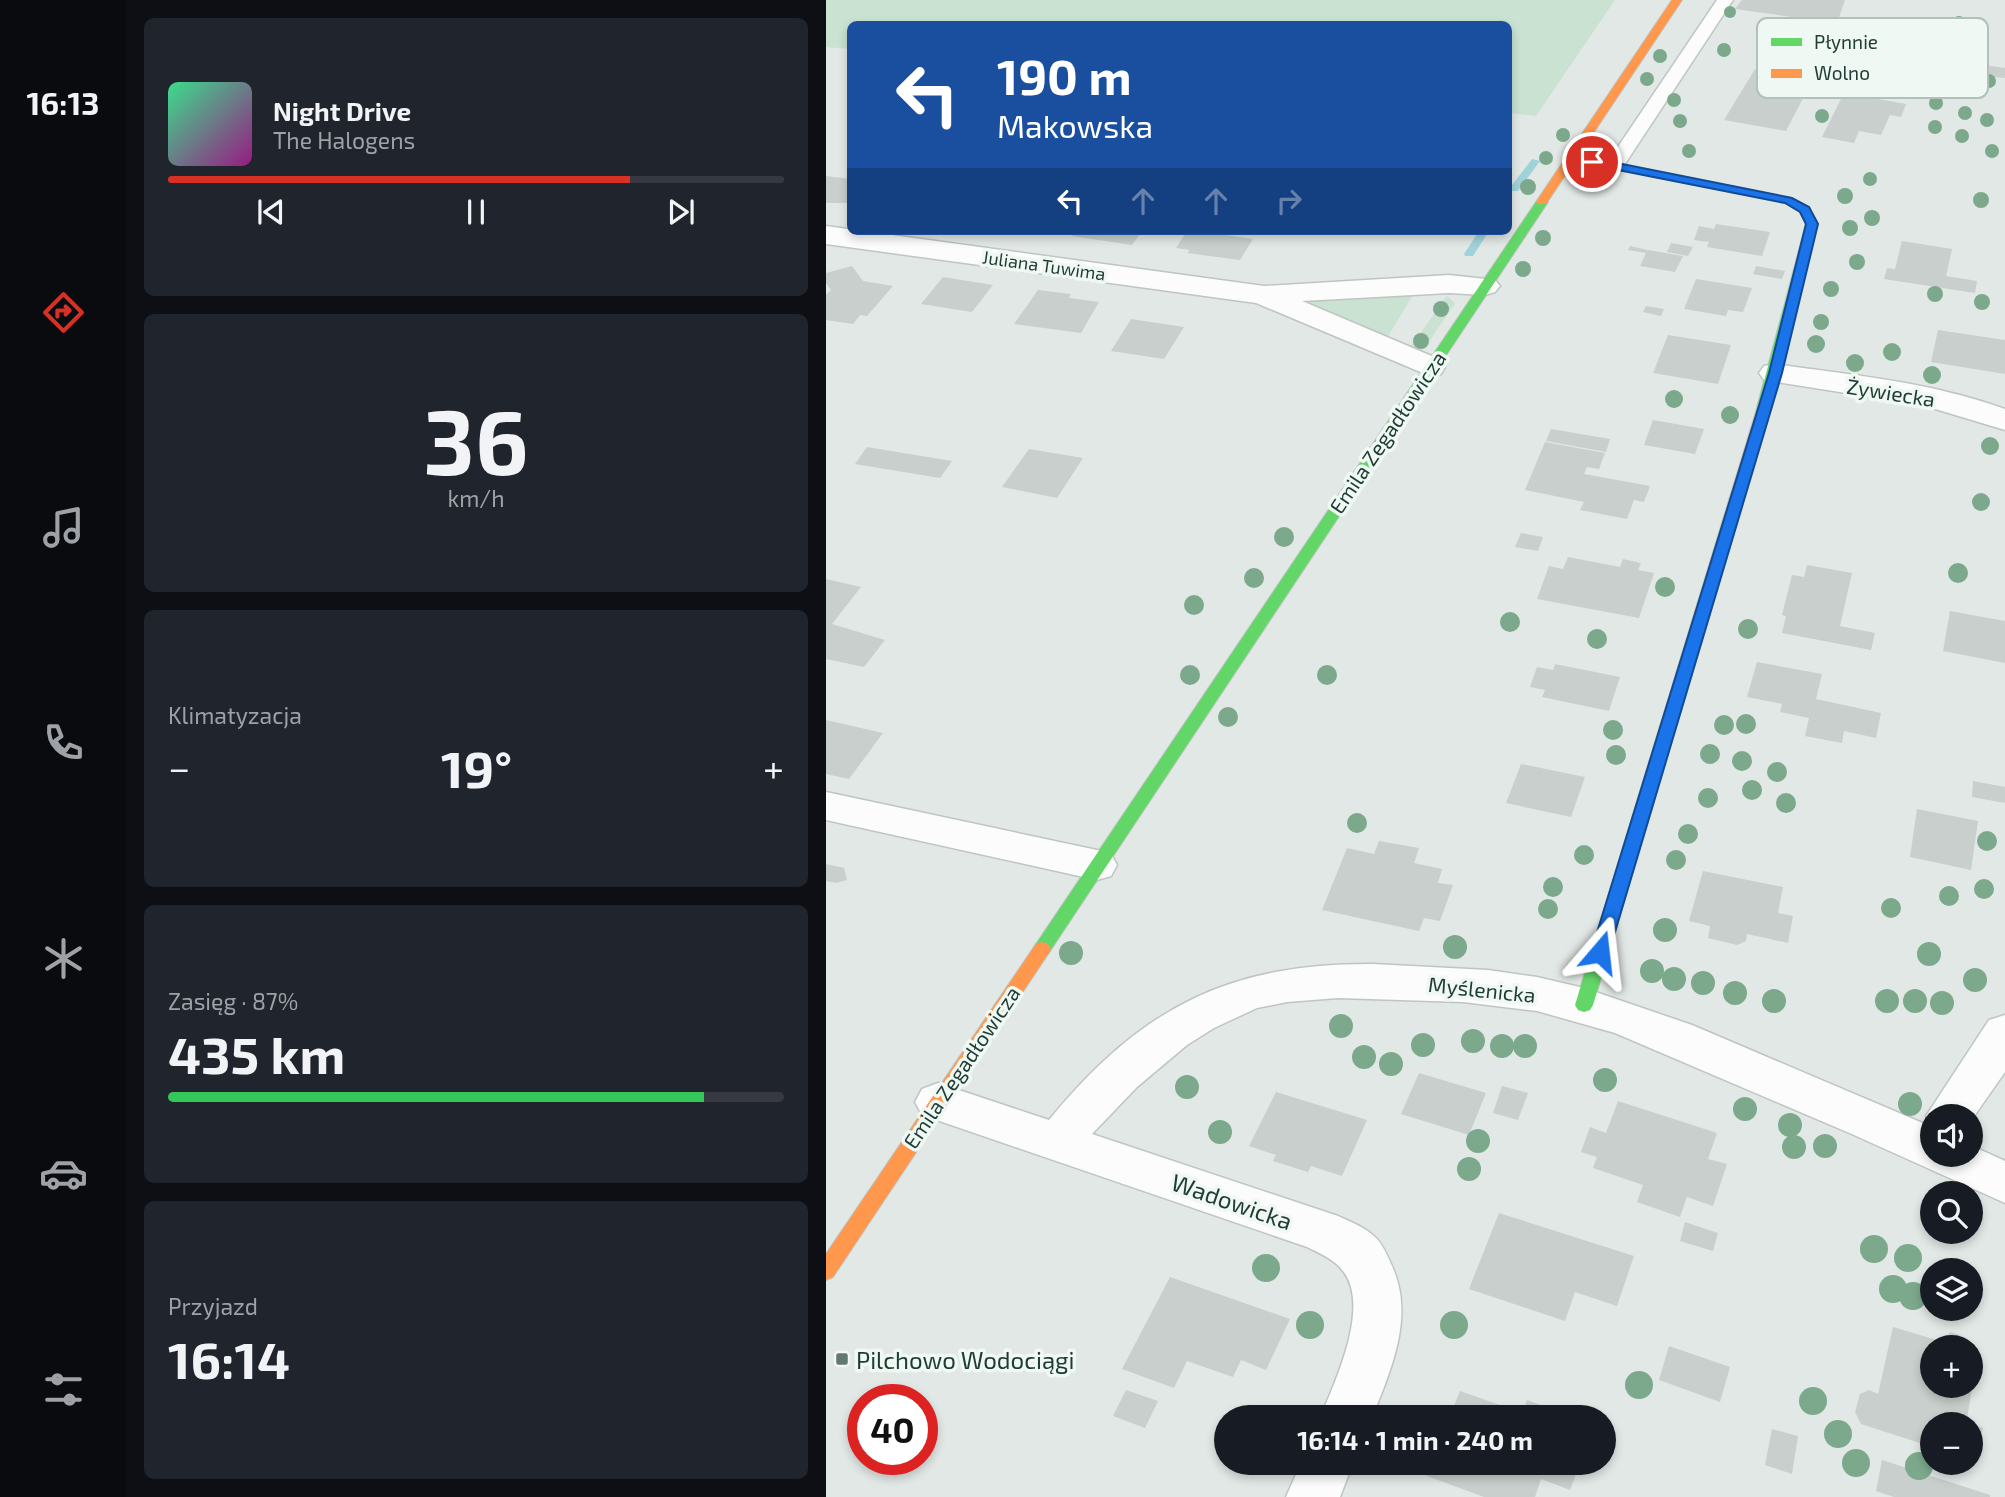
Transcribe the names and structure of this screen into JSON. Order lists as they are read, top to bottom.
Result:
{
  "streets": {
    "main road": ["Emila Zegadłowicza"],
    "street": [
      "Juliana Tuwima",
      "Żywiecka",
      "Myślenicka",
      "Wadowicka"
    ]
  },
  "crossings": [
    ["Juliana Tuwima", "Emila Zegadłowicza"],
    ["Emila Zegadłowicza", "Wadowicka"],
    ["Myślenicka", "Wadowicka"]
  ],
  "places": {
    "transit": ["Pilchowo Wodociągi"]
  },
  "legend": ["Płynnie", "Wolno"],
  "page": {
    "tabs": "16:13",
    "turn": ["190 m", "Makowska"],
    "song": ["Night Drive", "The Halogens"],
    "tile": [
      ["36", "km/h"],
      "Klimatyzacja",
      ["Zasięg · 87%", "435 km"],
      ["Przyjazd", "16:14"]
    ],
    "heat": ["−", "19°", "+"],
    "map_buttons": ["+", "−"],
    "limit": "40",
    "trip": "16:14 · 1 min · 240 m"
  }
}
